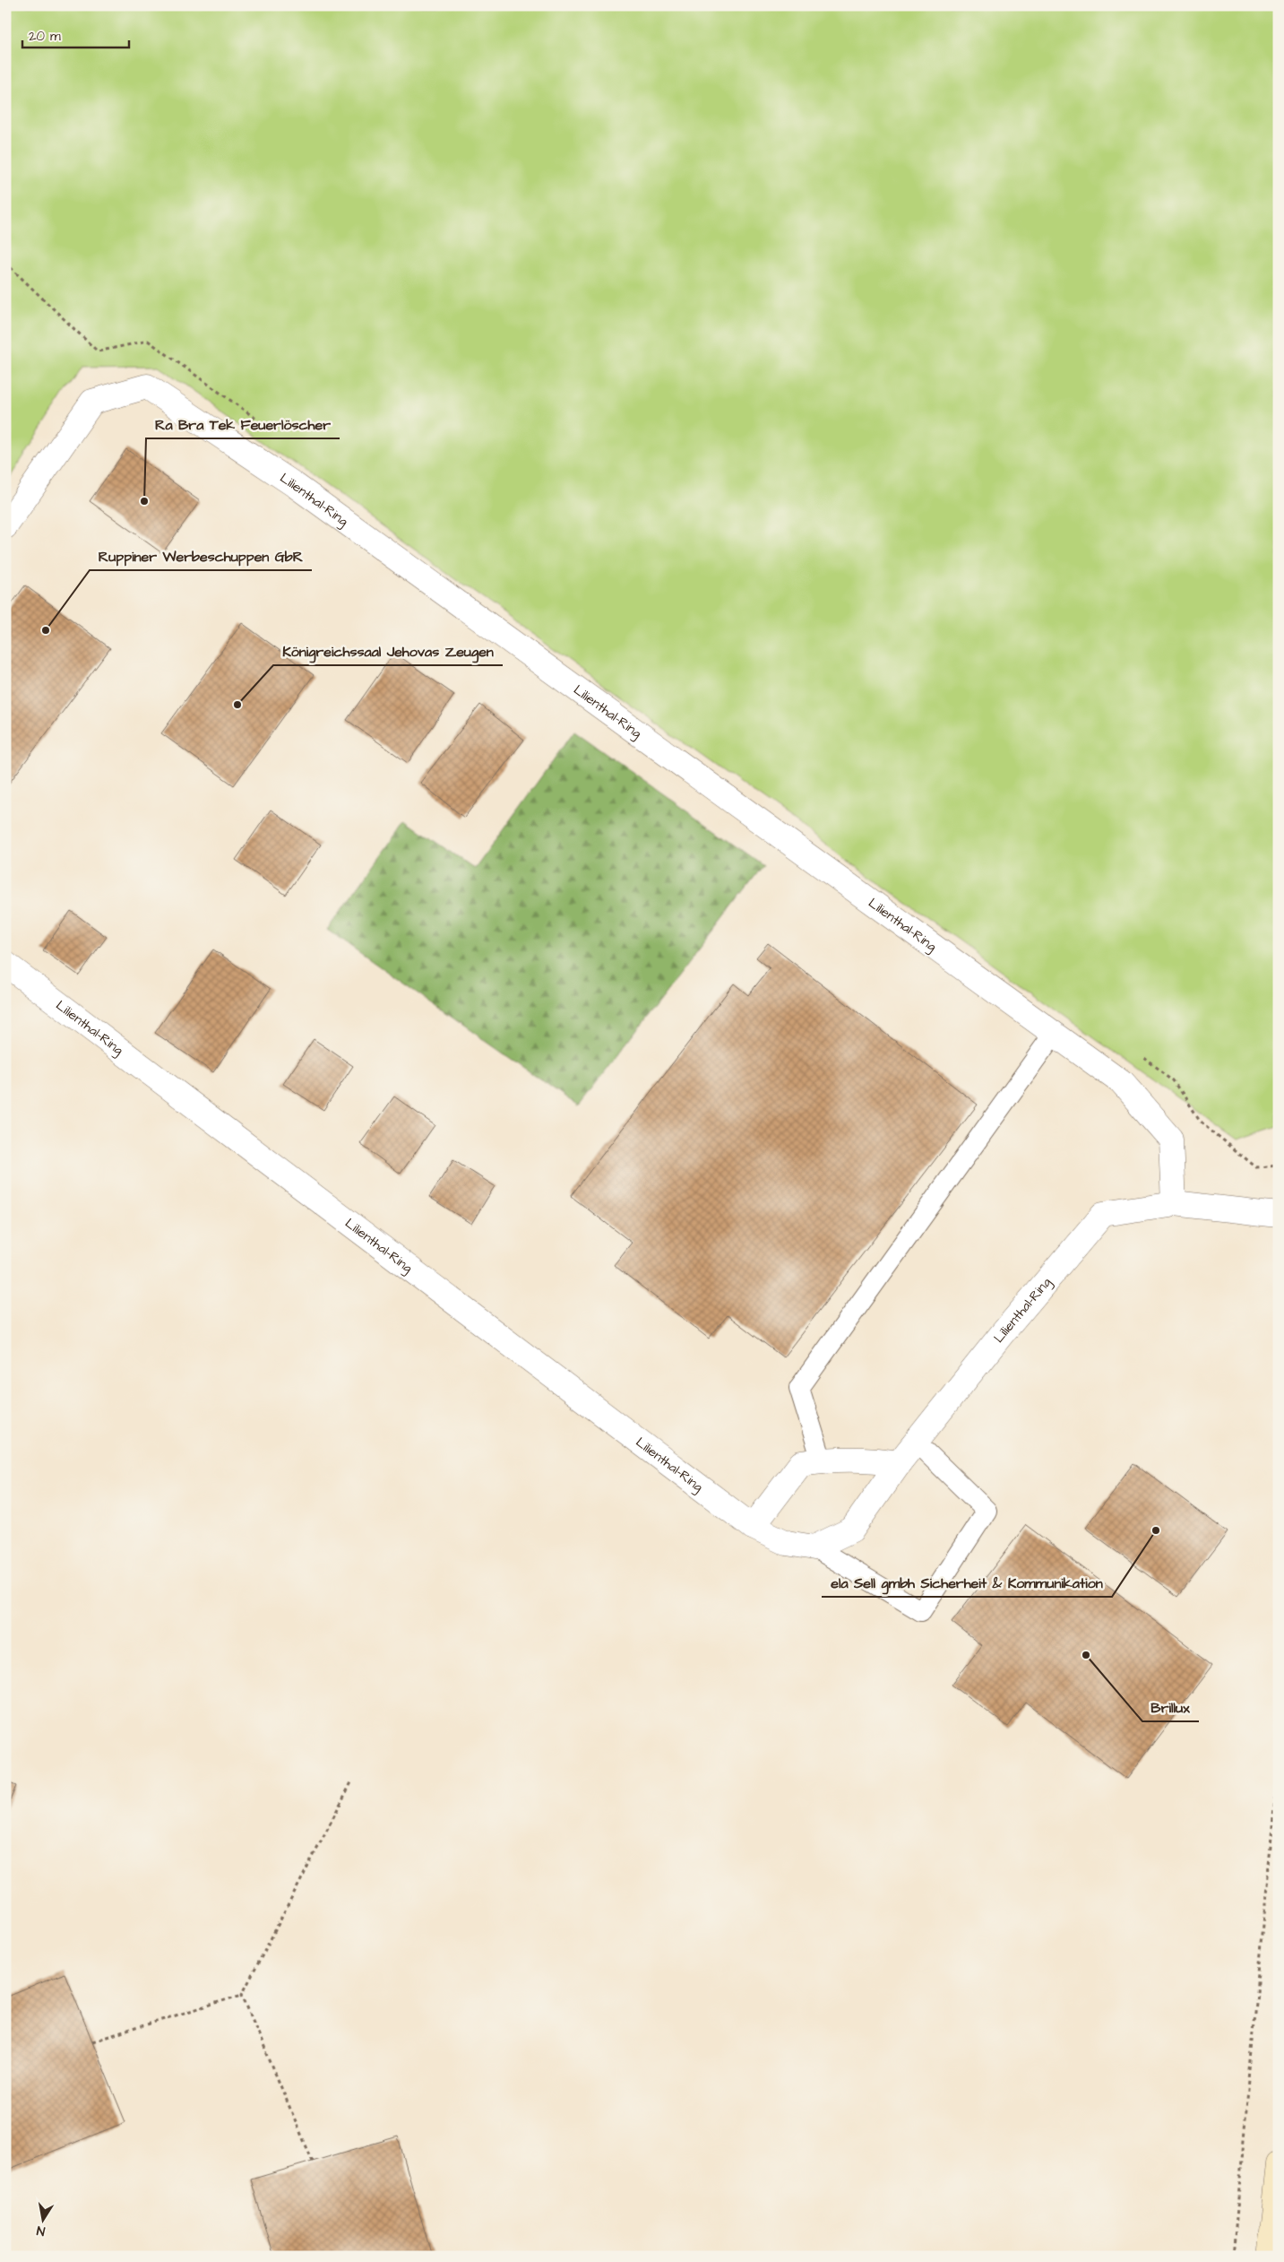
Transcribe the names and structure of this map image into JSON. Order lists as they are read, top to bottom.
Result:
{
  "streets": {
    "street": ["Lilienthal-Ring"]
  },
  "places": [
    "Ra Bra Tek Feuerlöscher",
    "Ruppiner Werbeschuppen GbR",
    "Königreichssaal Jehovas Zeugen",
    "ela Sell gmbh Sicherheit & Kommunikation",
    "Brillux"
  ],
  "scale_bar": "20 m",
  "north": "bottom"
}
